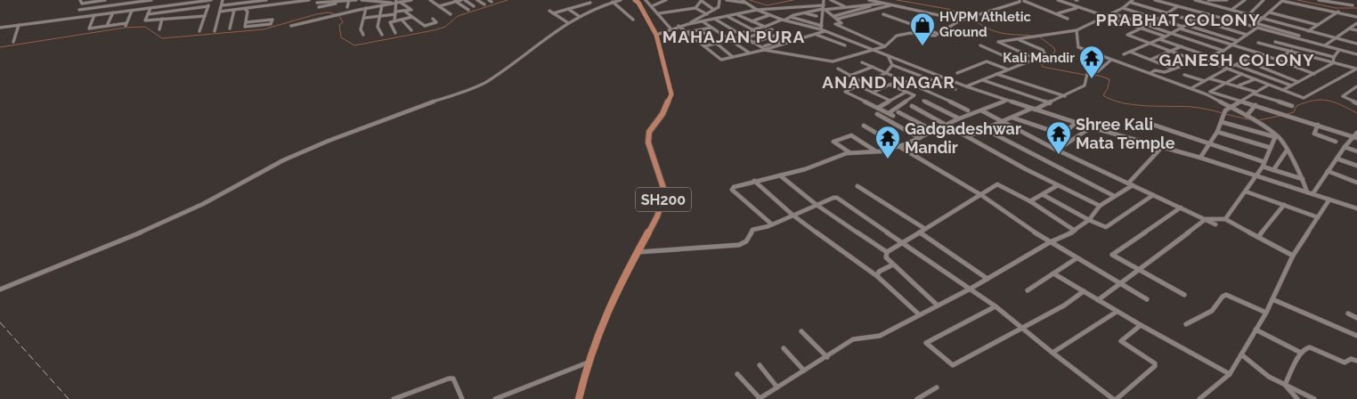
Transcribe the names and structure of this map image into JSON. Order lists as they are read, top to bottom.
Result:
{
  "streets": {
    "main road": ["SH200"]
  },
  "districts": [
    "PRABHAT COLONY",
    "MAHAJAN PURA",
    "GANESH COLONY",
    "ANAND NAGAR"
  ],
  "places": {
    "shop": ["HVPM Athletic Ground"],
    "temple": ["Kali Mandir", "Shree Kali Mata Temple", "Gadgadeshwar Mandir"]
  }
}
